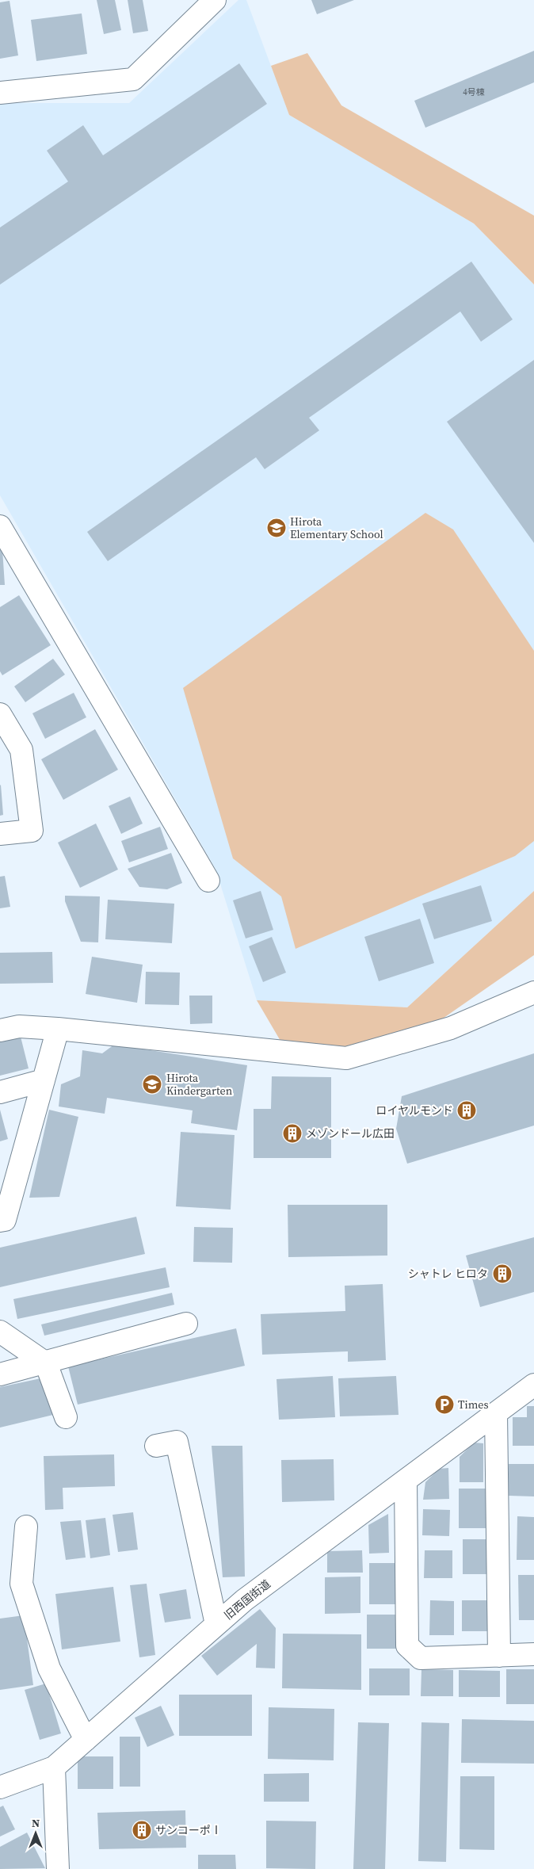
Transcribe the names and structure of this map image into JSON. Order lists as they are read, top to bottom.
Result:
{
  "streets": {
    "street": ["旧西国街道"]
  },
  "places": {
    "school or university": ["Hirota Elementary School", "Hirota Kindergarten"],
    "building": [
      "ロイヤルモンド",
      "メゾンドール広田",
      "シャトレ ヒロタ",
      "サンコーポⅠ"
    ],
    "parking": ["Times"]
  },
  "house_numbers": ["4号棟"],
  "north": "top"
}
